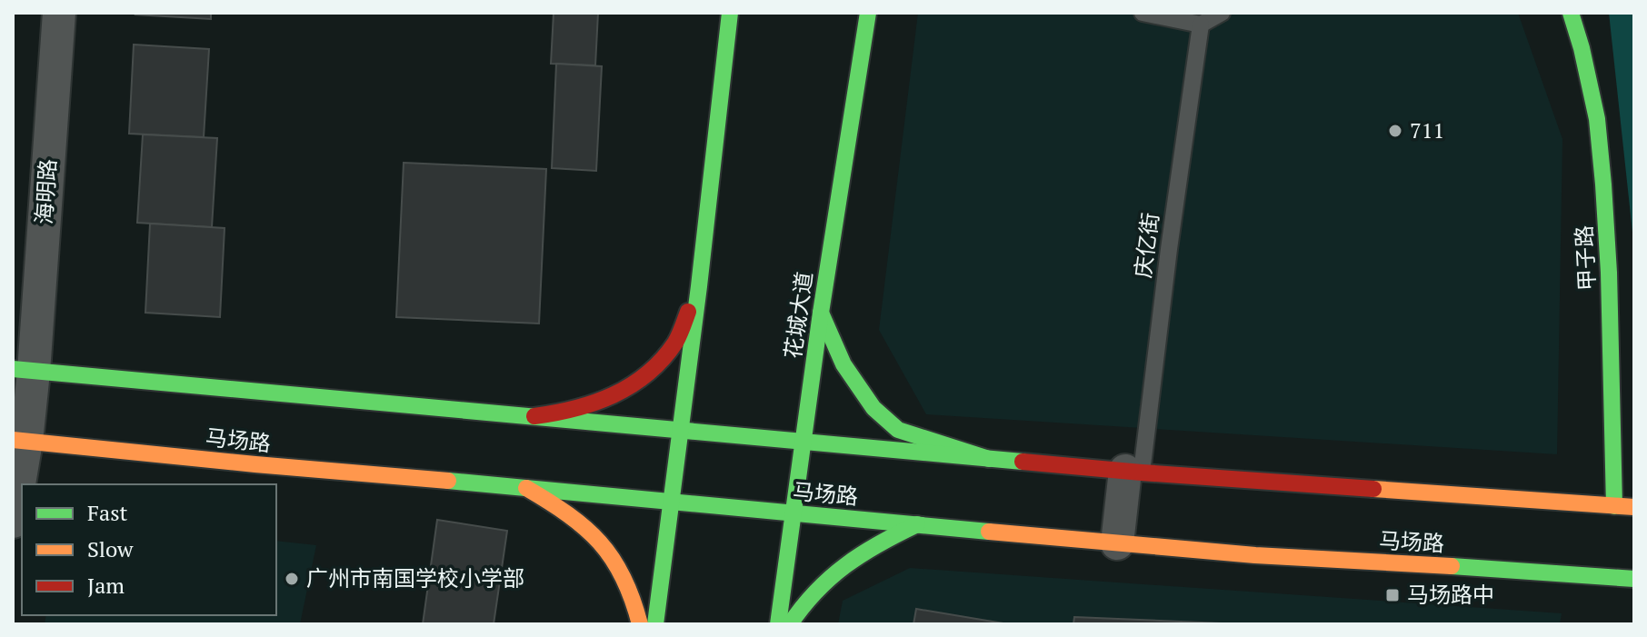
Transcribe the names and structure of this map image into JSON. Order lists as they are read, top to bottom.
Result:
{
  "streets": {
    "main road": ["甲子路", "花城大道", "马场路"],
    "street": ["海明路"],
    "lane": ["庆亿街"]
  },
  "crossings": [
    ["海明路", "马场路"],
    ["花城大道", "马场路"]
  ],
  "places": {
    "other": ["711", "广州市南国学校小学部"],
    "transit": ["马场路中"]
  },
  "legend": ["Fast", "Slow", "Jam"]
}
